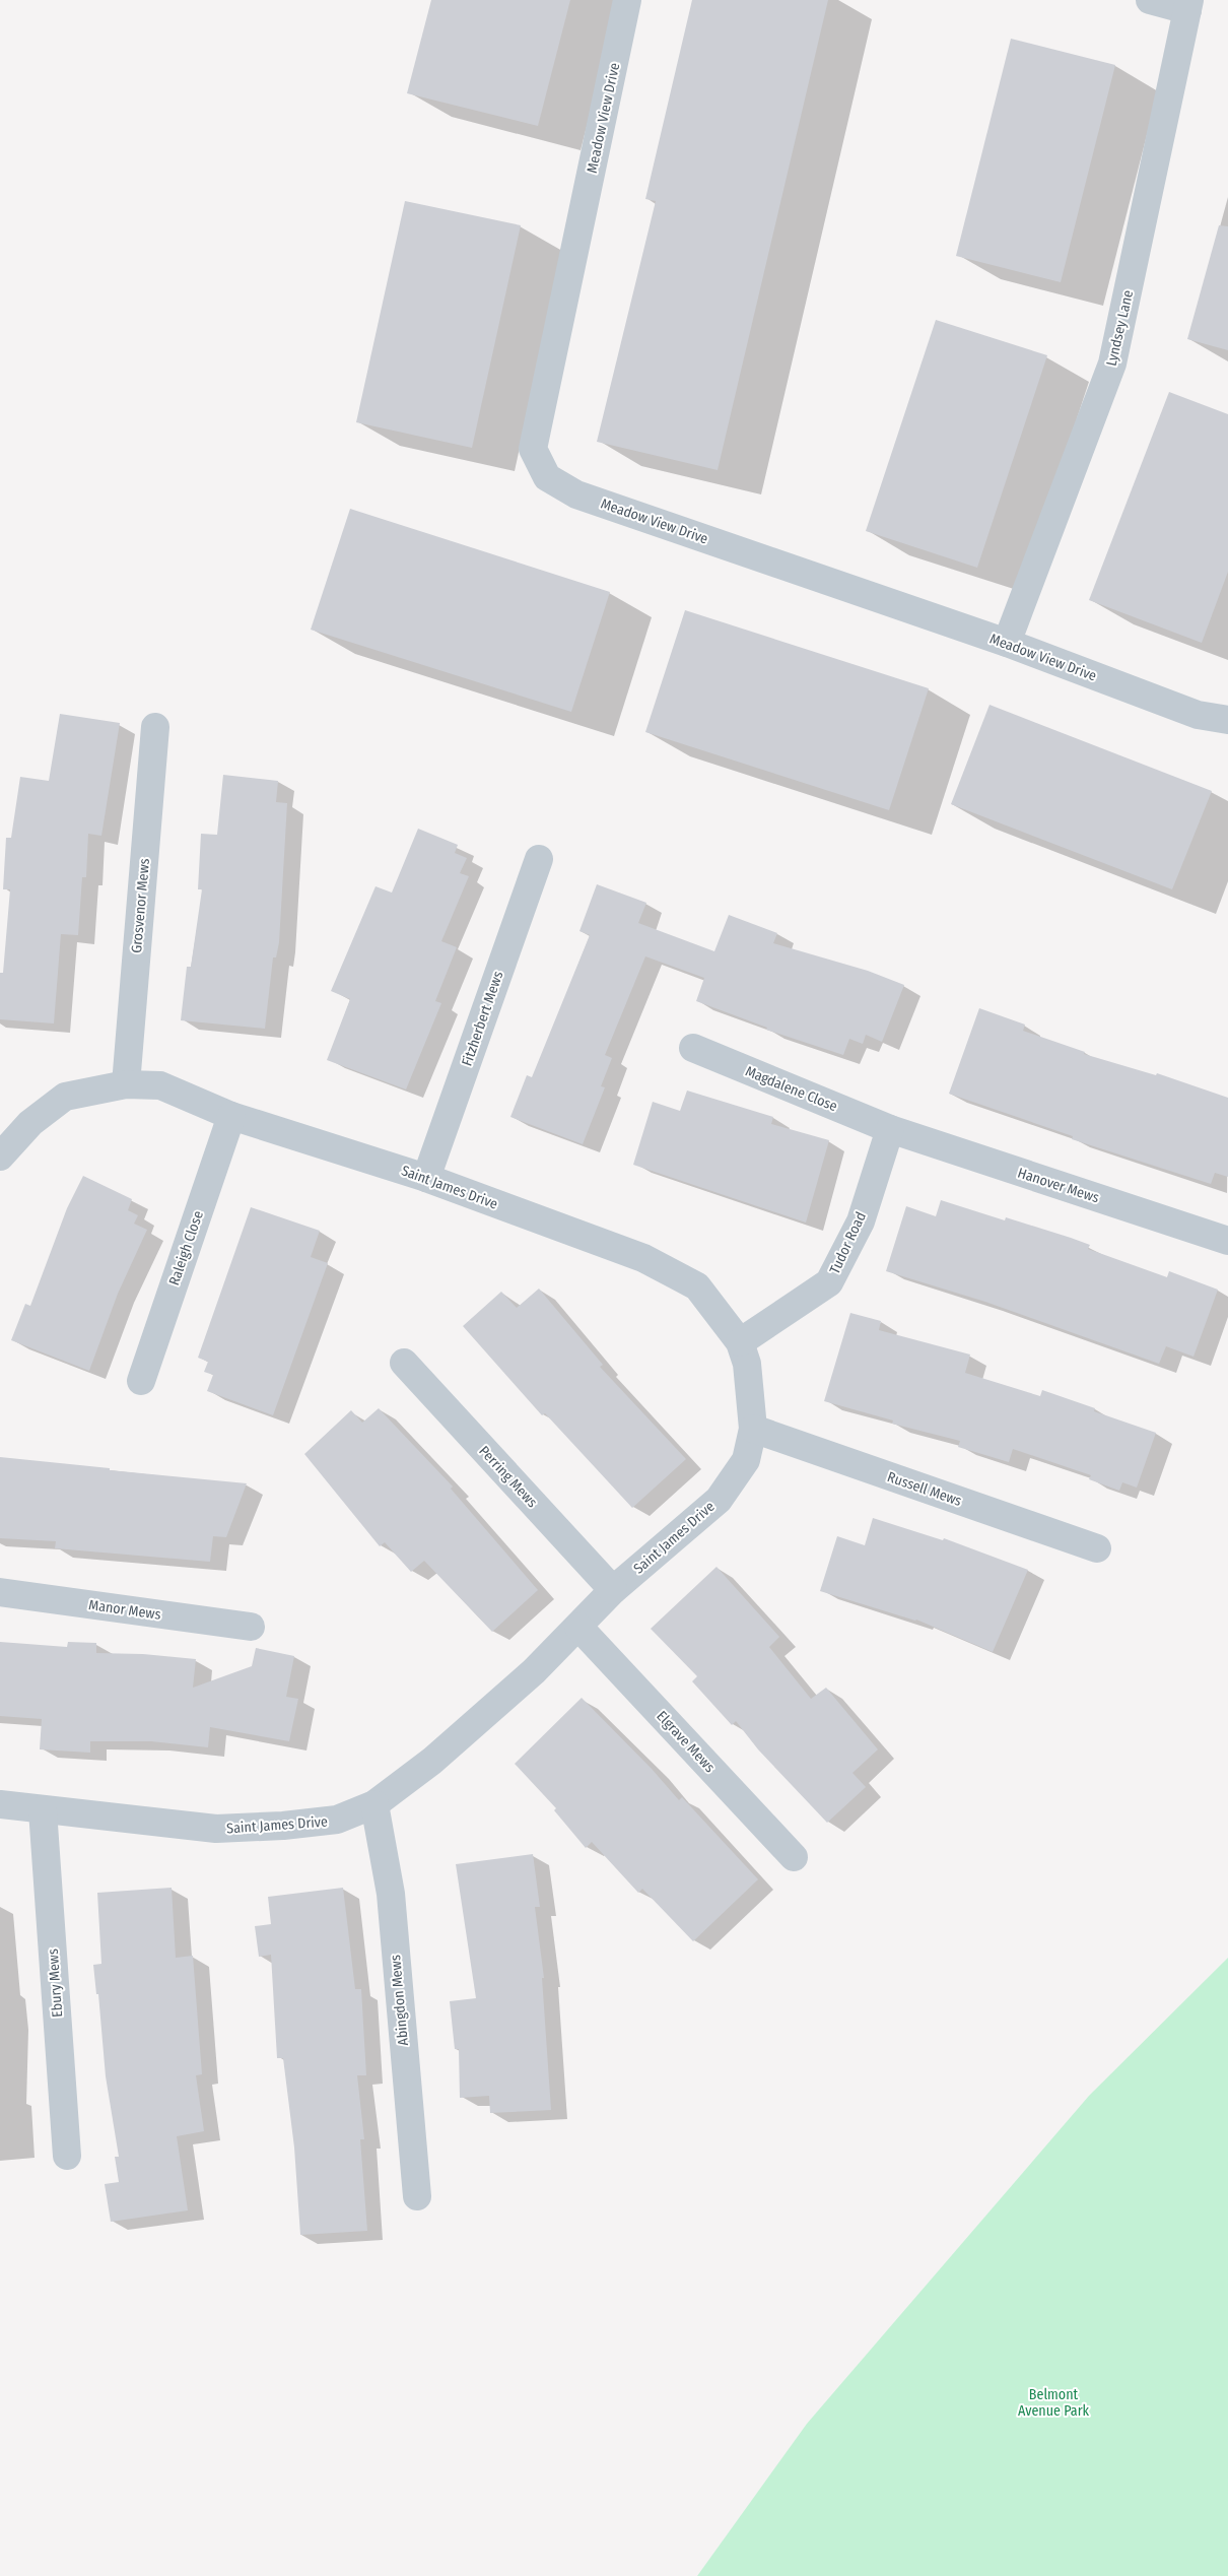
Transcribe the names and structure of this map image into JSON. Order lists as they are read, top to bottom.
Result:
{
  "streets": {
    "street": [
      "Meadow View Drive",
      "Lyndsey Lane",
      "Grosvenor Mews",
      "Fitzherbert Mews",
      "Magdalene Close",
      "Hanover Mews",
      "Saint James Drive",
      "Tudor Road",
      "Raleigh Close",
      "Perring Mews",
      "Russell Mews",
      "Manor Mews",
      "Elgrave Mews",
      "Ebury Mews",
      "Abingdon Mews"
    ]
  },
  "crossings": [
    ["Meadow View Drive", "Lyndsey Lane"],
    ["Grosvenor Mews", "Saint James Drive"],
    ["Fitzherbert Mews", "Saint James Drive"],
    ["Magdalene Close", "Hanover Mews"],
    ["Magdalene Close", "Tudor Road"],
    ["Hanover Mews", "Tudor Road"],
    ["Saint James Drive", "Tudor Road"],
    ["Saint James Drive", "Raleigh Close"],
    ["Saint James Drive", "Perring Mews"],
    ["Saint James Drive", "Russell Mews"],
    ["Saint James Drive", "Elgrave Mews"],
    ["Saint James Drive", "Ebury Mews"],
    ["Saint James Drive", "Abingdon Mews"]
  ],
  "parks": ["Belmont Avenue Park"]
}
